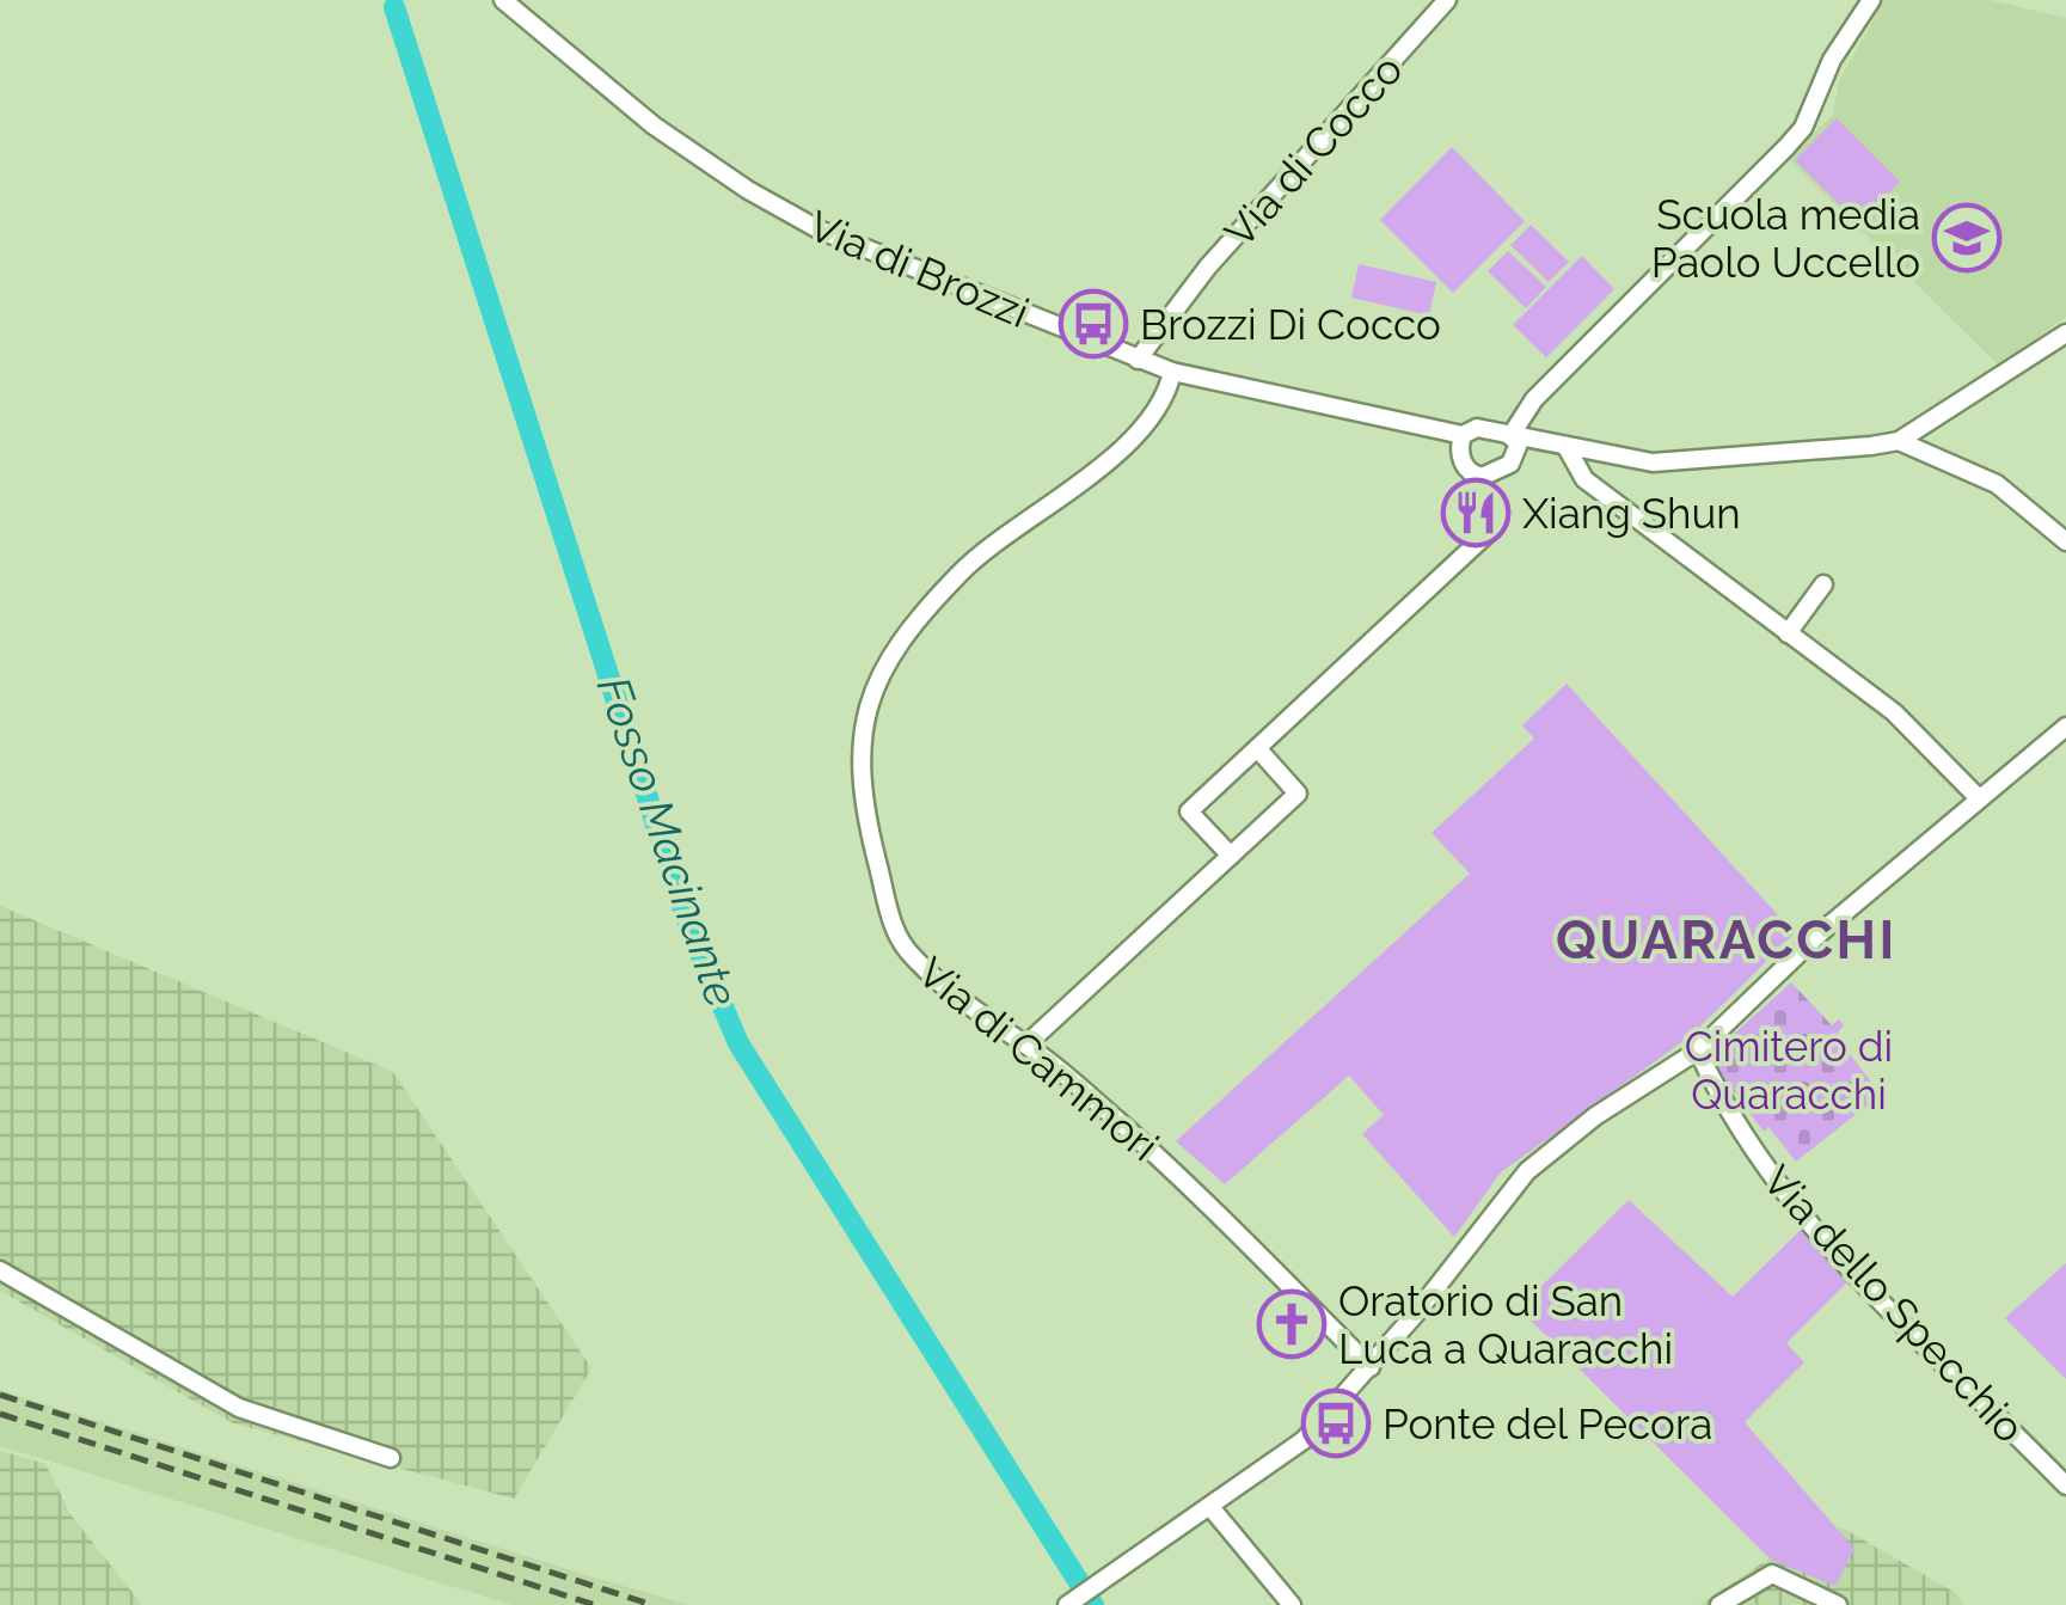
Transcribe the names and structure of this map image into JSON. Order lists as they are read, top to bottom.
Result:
{
  "streets": {
    "street": [
      "Via di Cocco",
      "Via di Brozzi",
      "Via di Cammori",
      "Via dello Specchio"
    ]
  },
  "crossings": [
    ["Via di Cocco", "Via di Brozzi"],
    ["Via di Brozzi", "Via di Cammori"]
  ],
  "districts": ["QUARACCHI"],
  "water": ["Fosso Macinante"],
  "parks": ["Cimitero di Quaracchi"],
  "places": {
    "school or university": ["Scuola media Paolo Uccello"],
    "bus stop": ["Brozzi Di Cocco", "Ponte del Pecora"],
    "restaurant": ["Xiang Shun"],
    "church": ["Oratorio di San Luca a Quaracchi"]
  }
}
